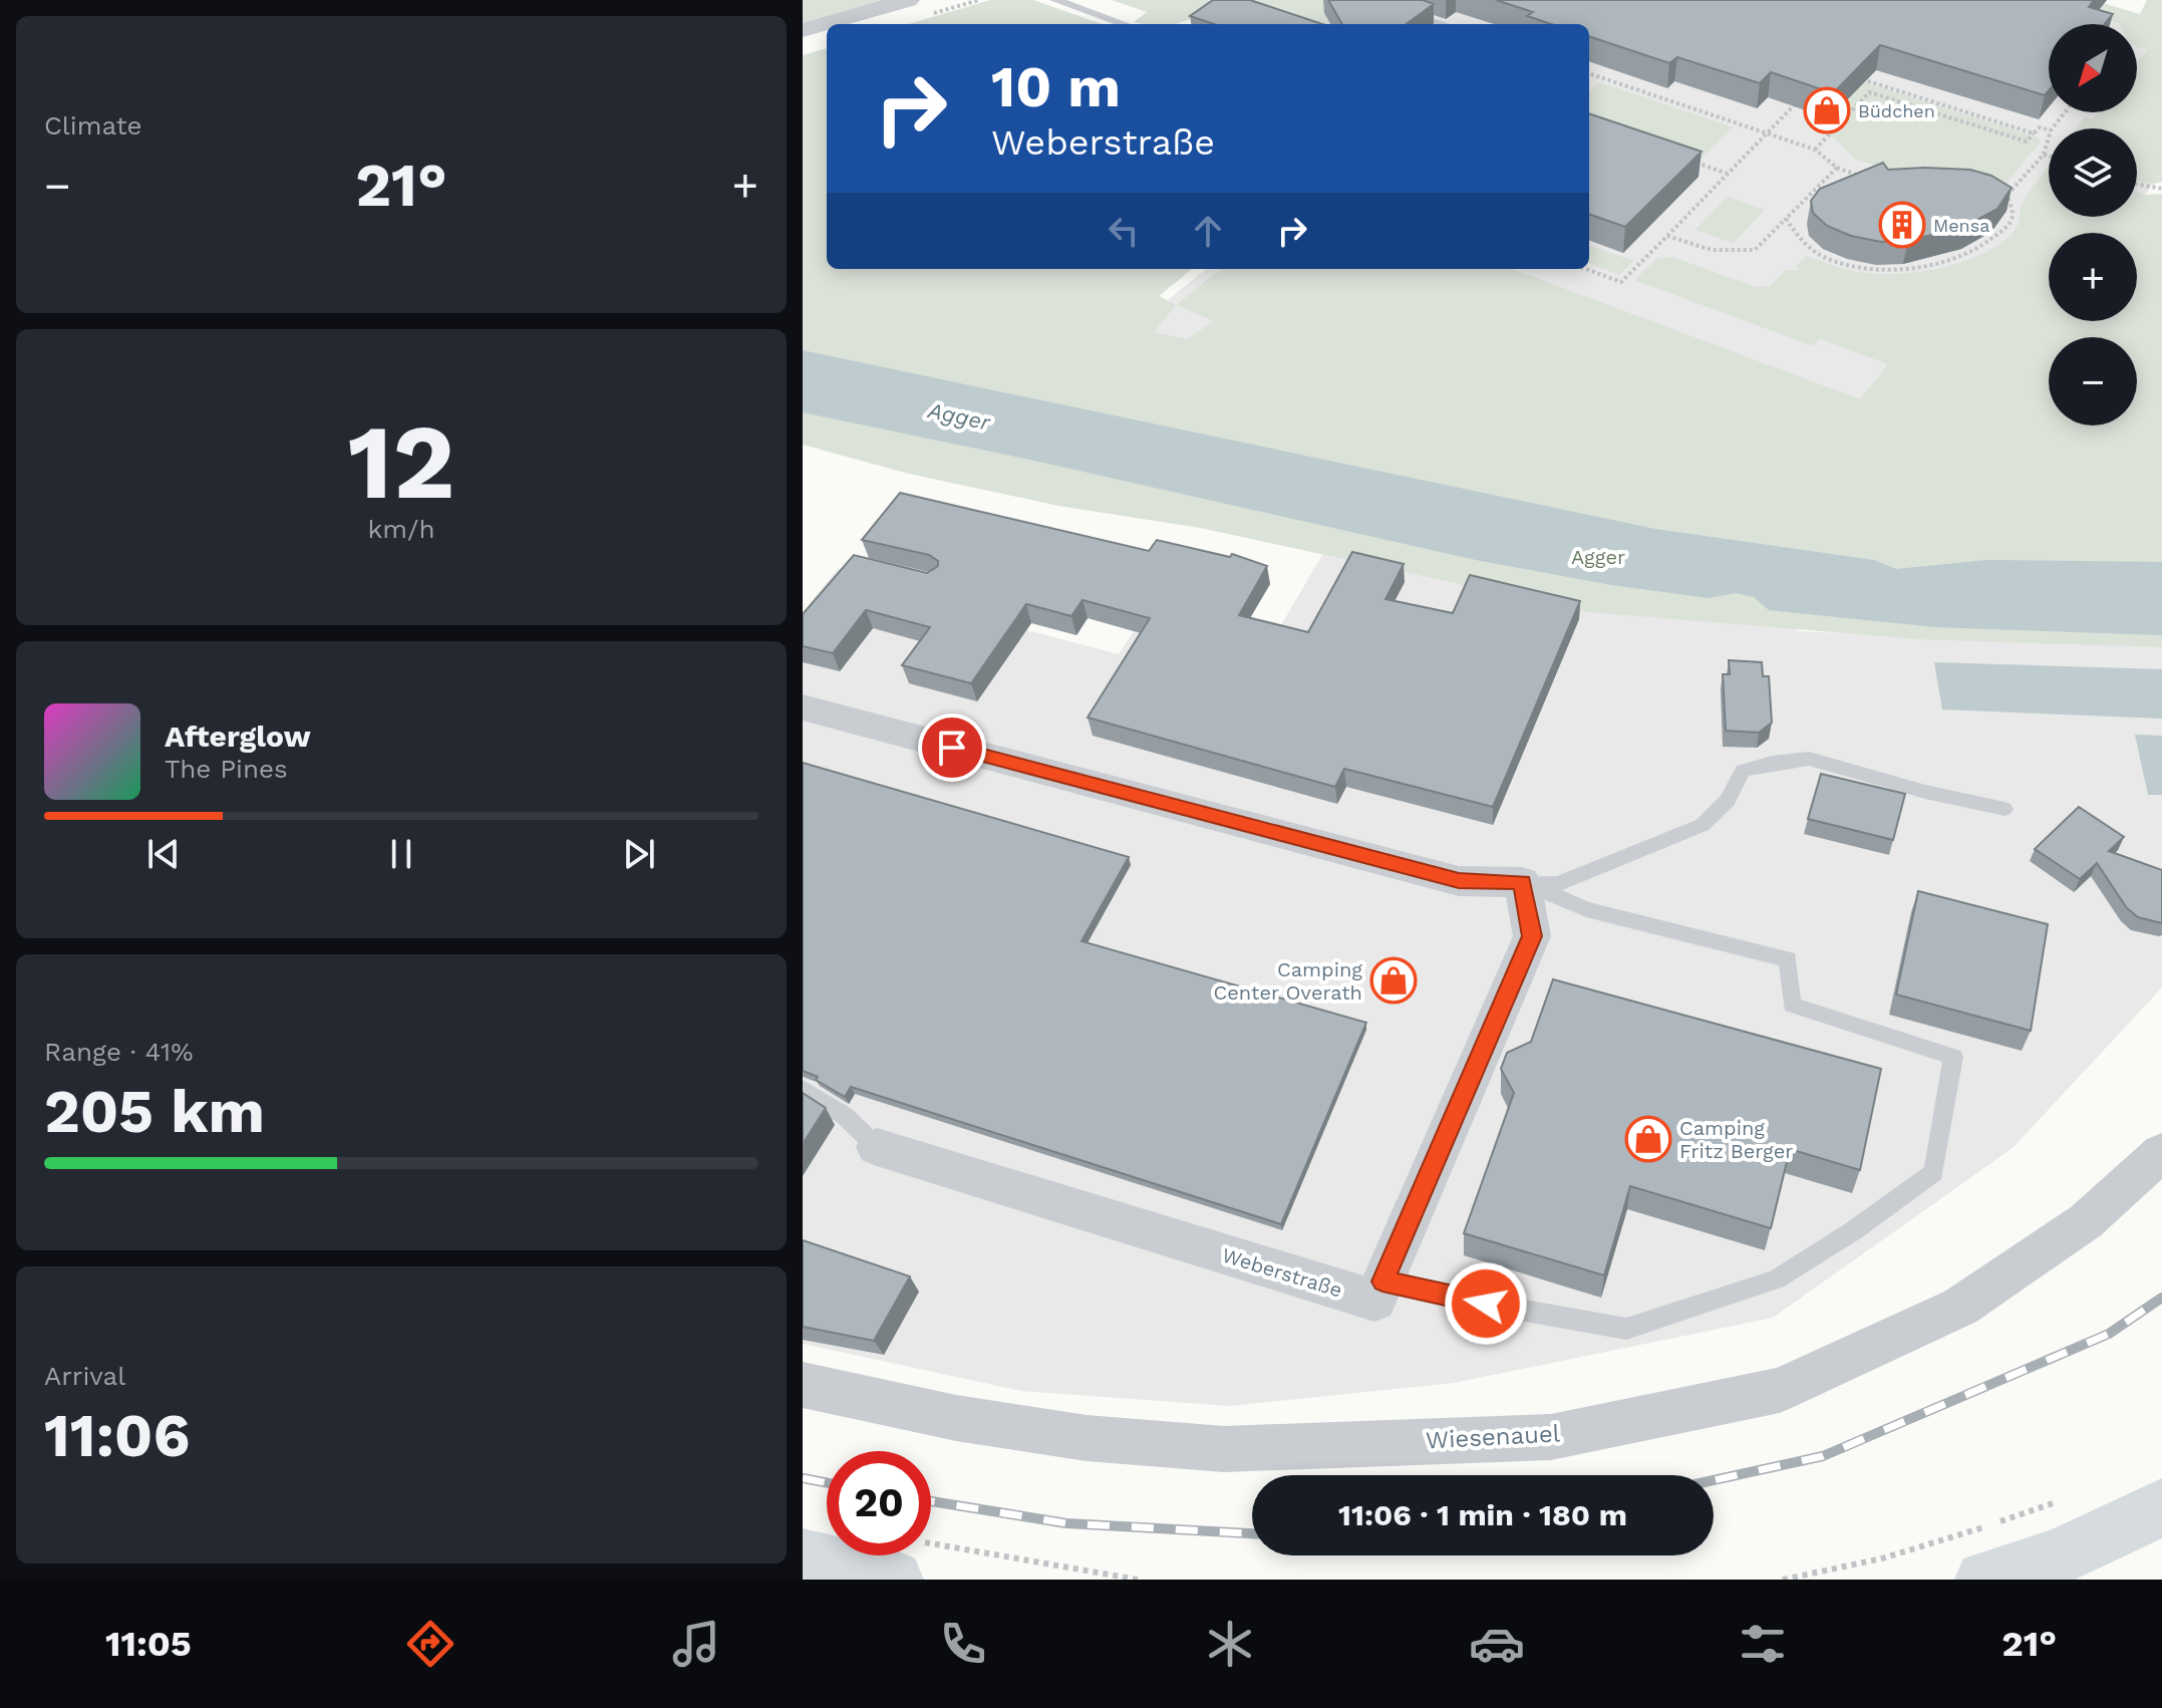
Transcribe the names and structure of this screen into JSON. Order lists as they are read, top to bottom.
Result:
{
  "streets": {
    "street": ["Weberstraße", "Wiesenauel"]
  },
  "water": ["Agger"],
  "parks": ["Agger"],
  "places": {
    "shop": ["Büdchen", "Camping Center Overath", "Camping Fritz Berger"],
    "building": ["Mensa"]
  },
  "north": "bottom left",
  "page": {
    "tile": [
      "Climate",
      ["12", "km/h"],
      ["Range · 41%", "205 km"],
      ["Arrival", "11:06"]
    ],
    "map_buttons": ["+", "−"],
    "turn": ["10 m", "Weberstraße"],
    "heat": ["−", "21°", "+"],
    "song": ["Afterglow", "The Pines"],
    "limit": "20",
    "trip": "11:06 · 1 min · 180 m",
    "tabs": ["11:05", "21°"]
  }
}
